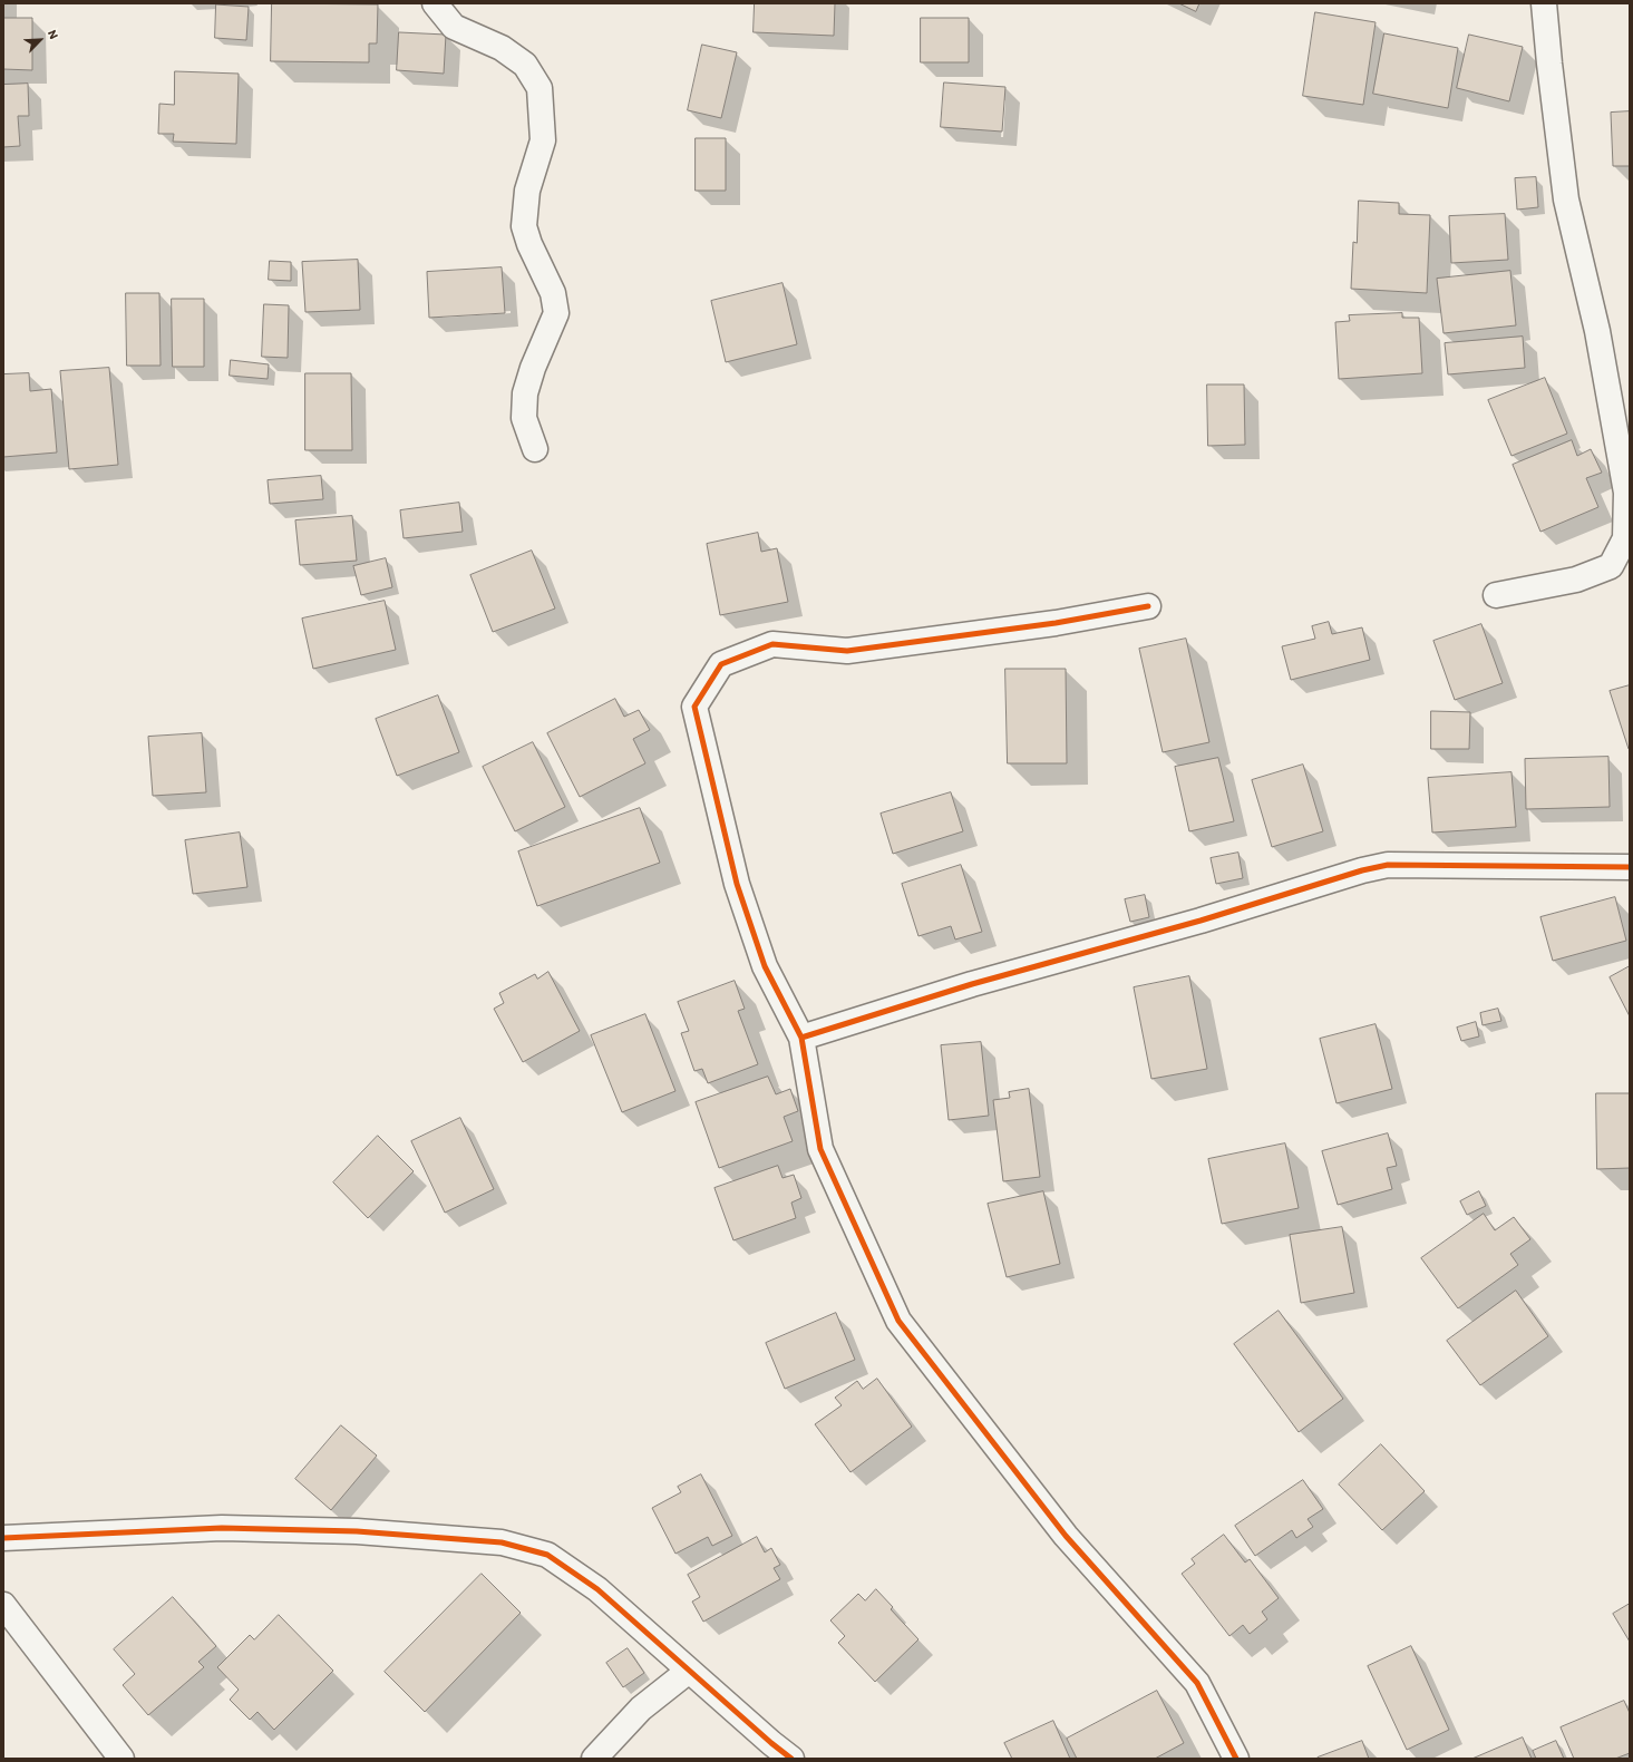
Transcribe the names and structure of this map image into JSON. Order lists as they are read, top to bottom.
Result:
{
  "north": "top right"
}
